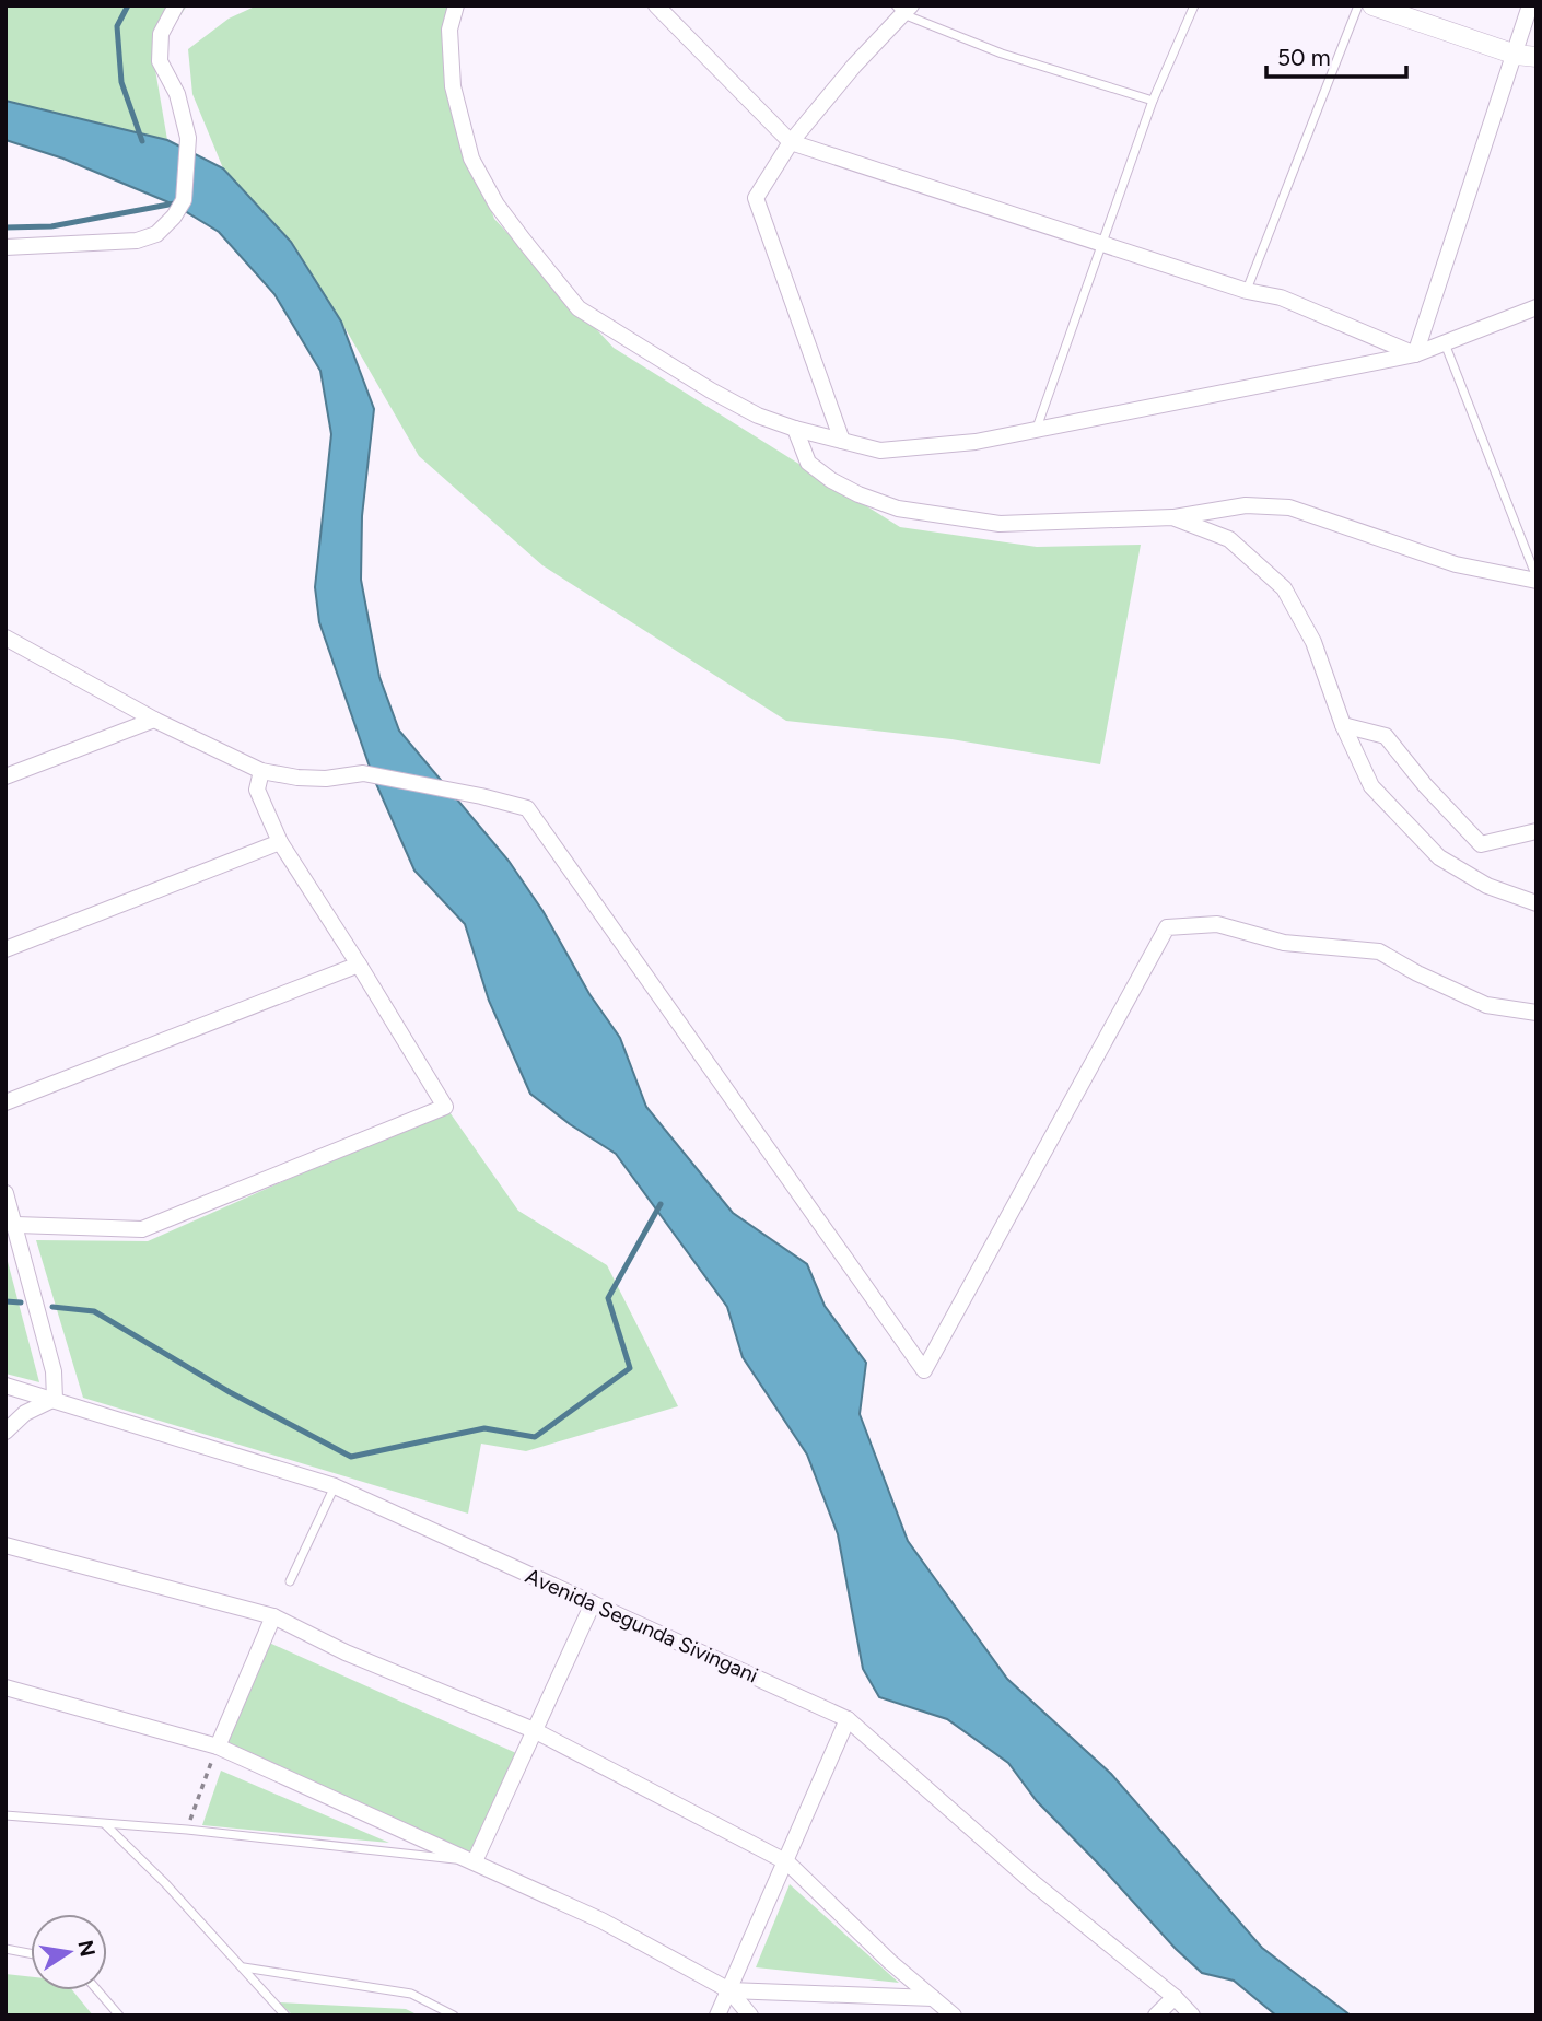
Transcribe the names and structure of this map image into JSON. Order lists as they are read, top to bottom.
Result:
{
  "streets": {
    "street": ["Avenida Segunda Sivingani"]
  },
  "scale_bar": "50 m",
  "north": "right"
}
